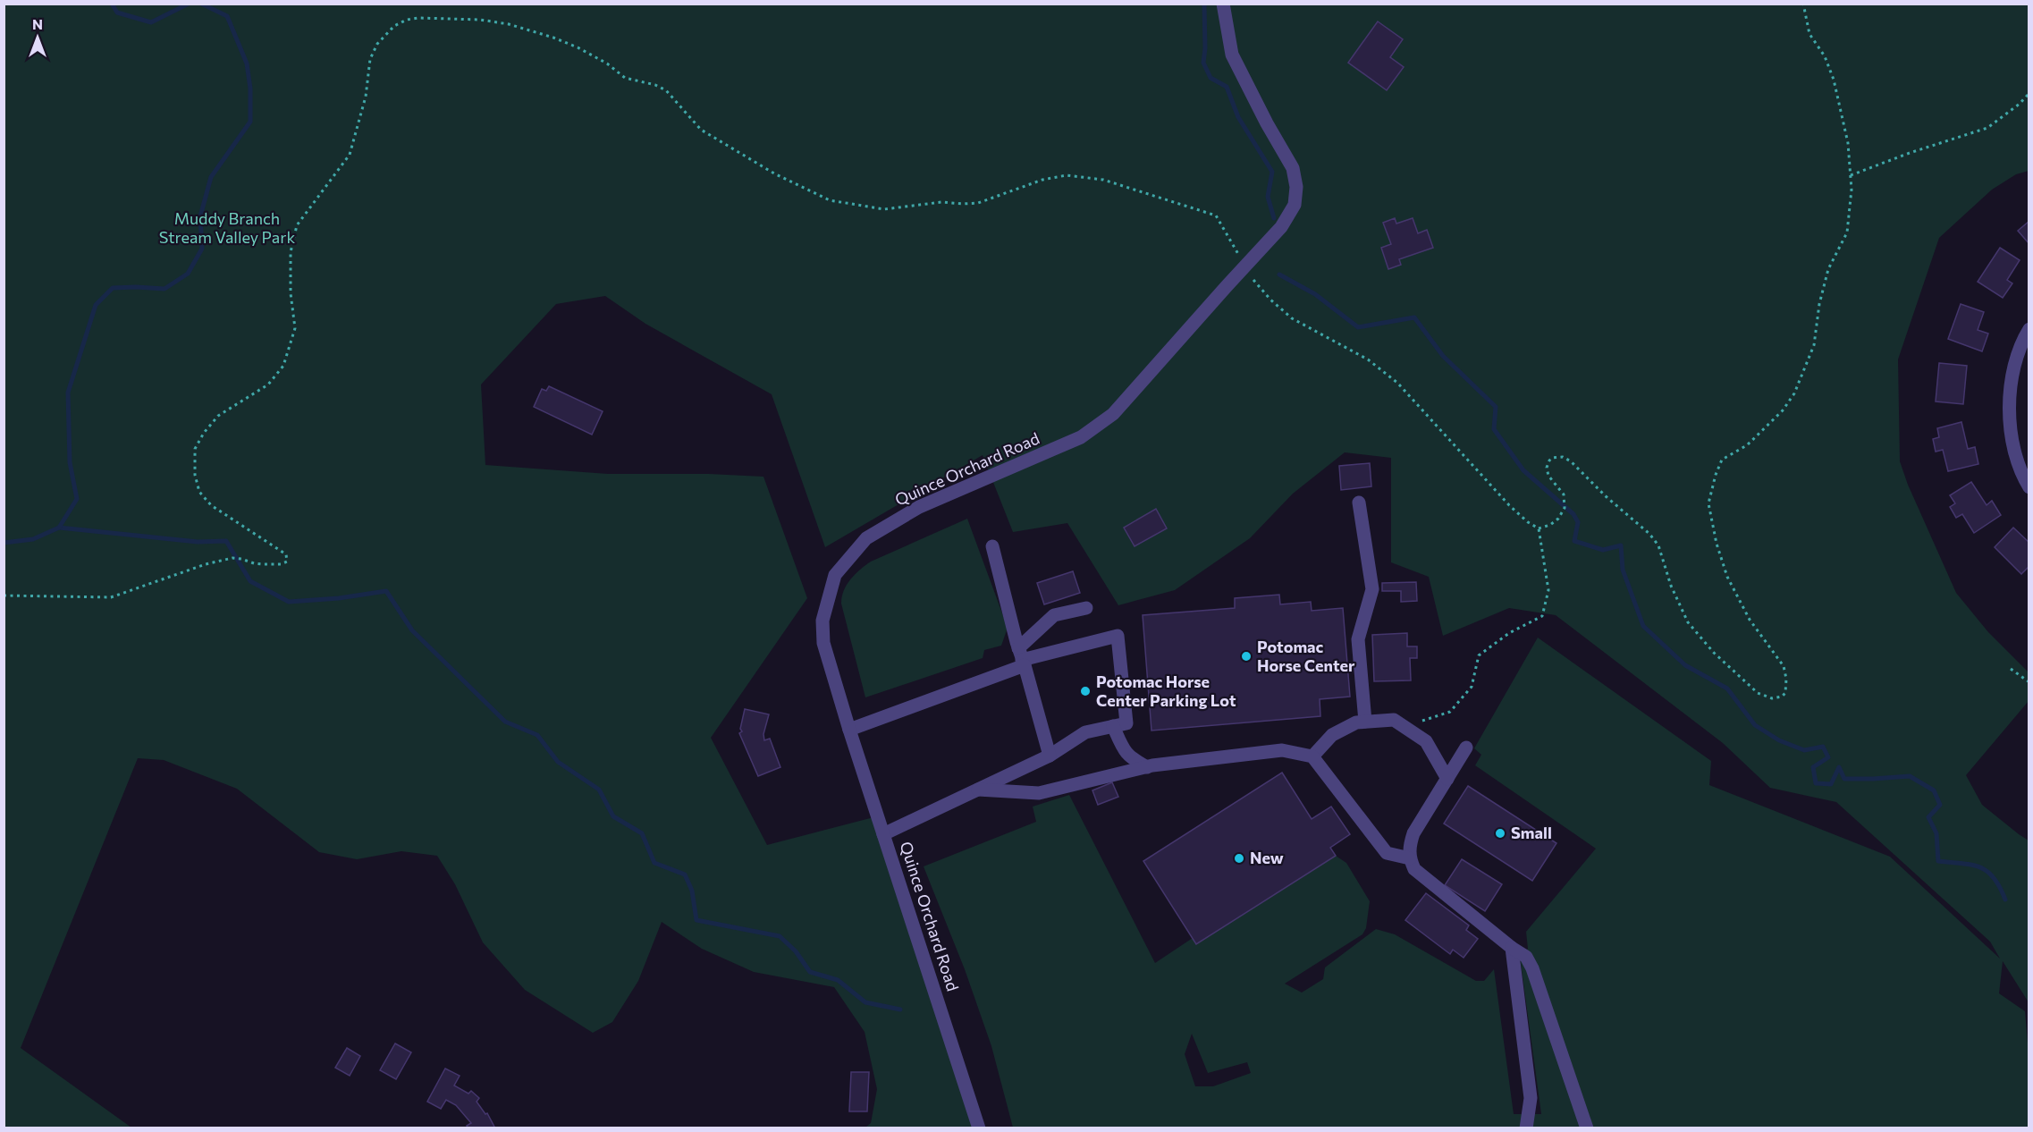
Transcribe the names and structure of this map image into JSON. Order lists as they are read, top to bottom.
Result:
{
  "streets": {
    "street": ["Quince Orchard Road"]
  },
  "parks": ["Muddy Branch Stream Valley Park"],
  "places": [
    "Potomac Horse Center",
    "Potomac Horse Center Parking Lot",
    "Small",
    "New"
  ],
  "north": "top"
}
